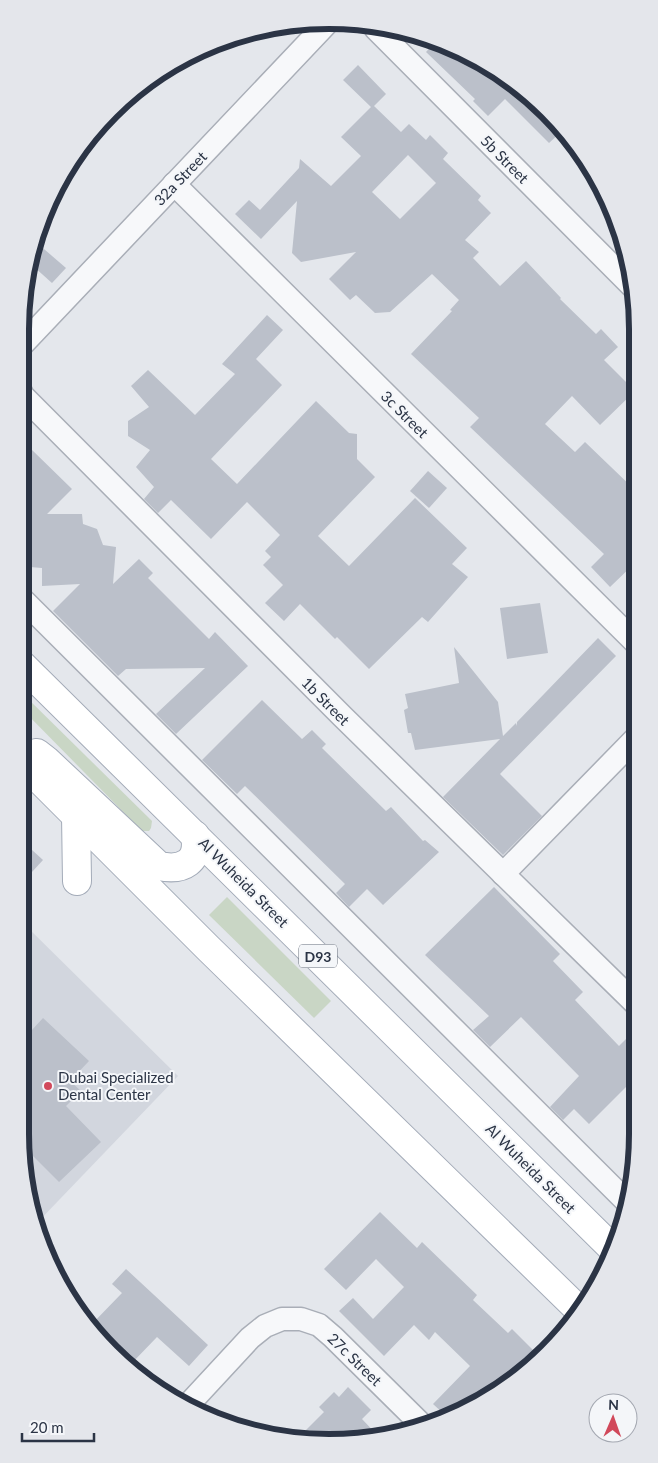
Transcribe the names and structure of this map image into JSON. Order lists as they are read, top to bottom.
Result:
{
  "streets": {
    "main road": ["Al Wuheida Street", "D93"],
    "street": [
      "5b Street",
      "32a Street",
      "3c Street",
      "1b Street",
      "27c Street"
    ]
  },
  "crossings": [
    ["32a Street", "3c Street"]
  ],
  "places": ["Dubai Specialized Dental Center"],
  "scale_bar": "20 m",
  "north": "top"
}
